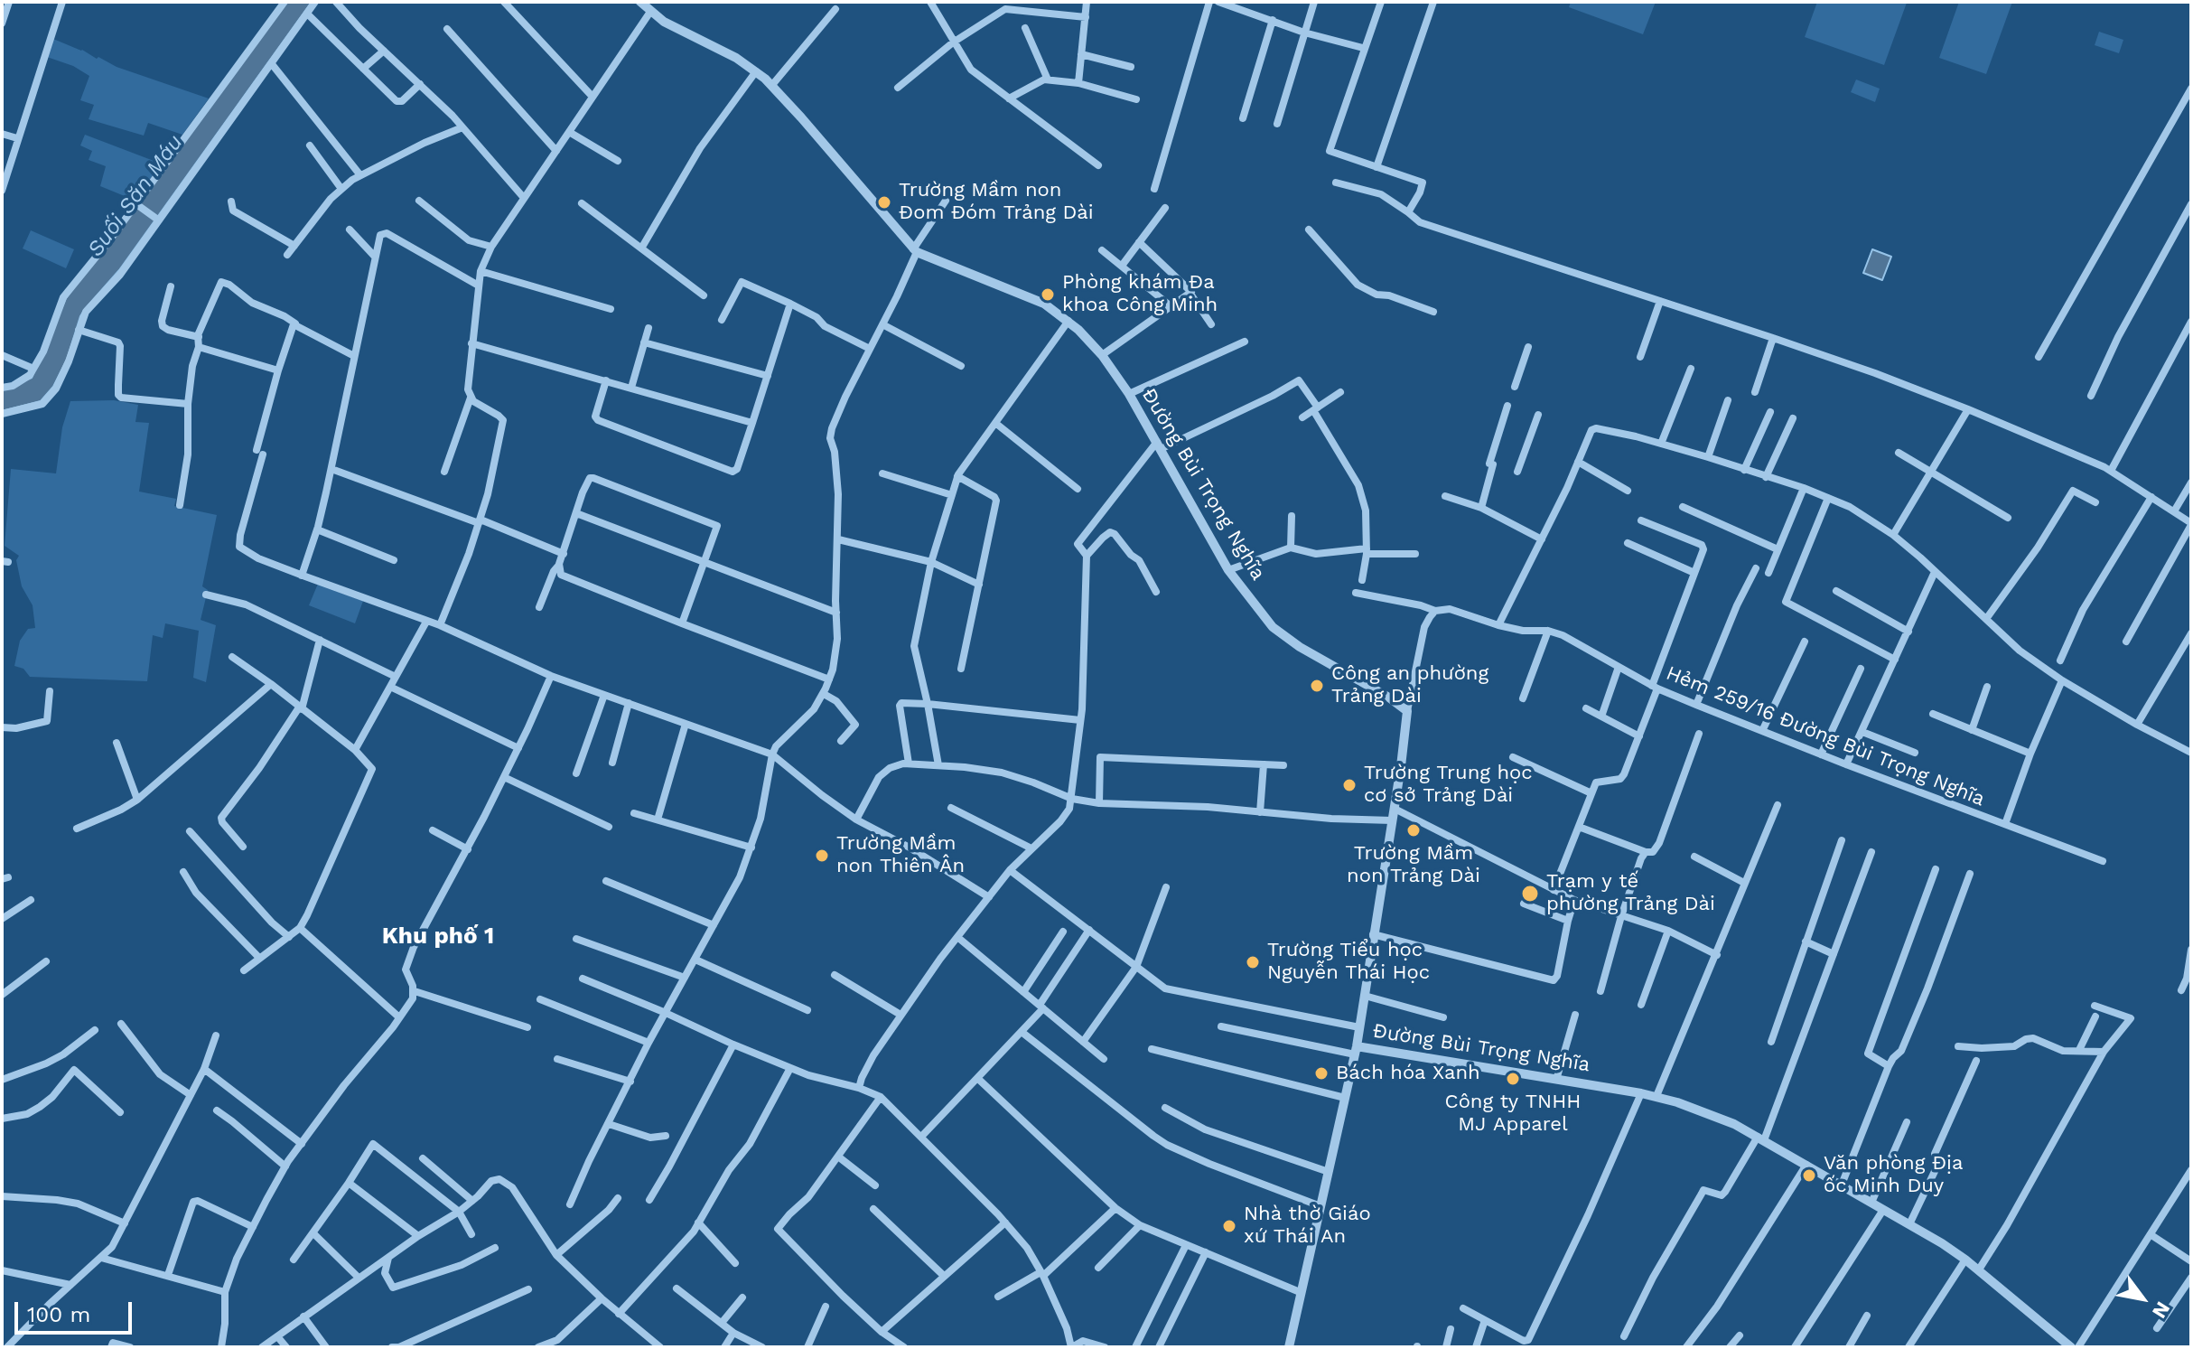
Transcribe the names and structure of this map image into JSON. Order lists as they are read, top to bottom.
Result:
{
  "streets": {
    "street": ["Đường Bùi Trọng Nghĩa", "Hẻm 259/16 Đường Bùi Trọng Nghĩa"]
  },
  "districts": ["Khu phố 1"],
  "water": ["Suối Săn Máu"],
  "places": [
    "Trường Mầm non Đom Đóm Trảng Dài",
    "Phòng khám Đa khoa Công Minh",
    "Công an phường Trảng Dài",
    "Trường Trung học cơ sở Trảng Dài",
    "Trường Mầm non Trảng Dài",
    "Trường Mầm non Thiên Ân",
    "Trạm y tế phường Trảng Dài",
    "Trường Tiểu học Nguyễn Thái Học",
    "Bách hóa Xanh",
    "Công ty TNHH MJ Apparel",
    "Văn phòng Địa ốc Minh Duy",
    "Nhà thờ Giáo xứ Thái An"
  ],
  "scale_bar": "100 m",
  "north": "bottom right"
}
